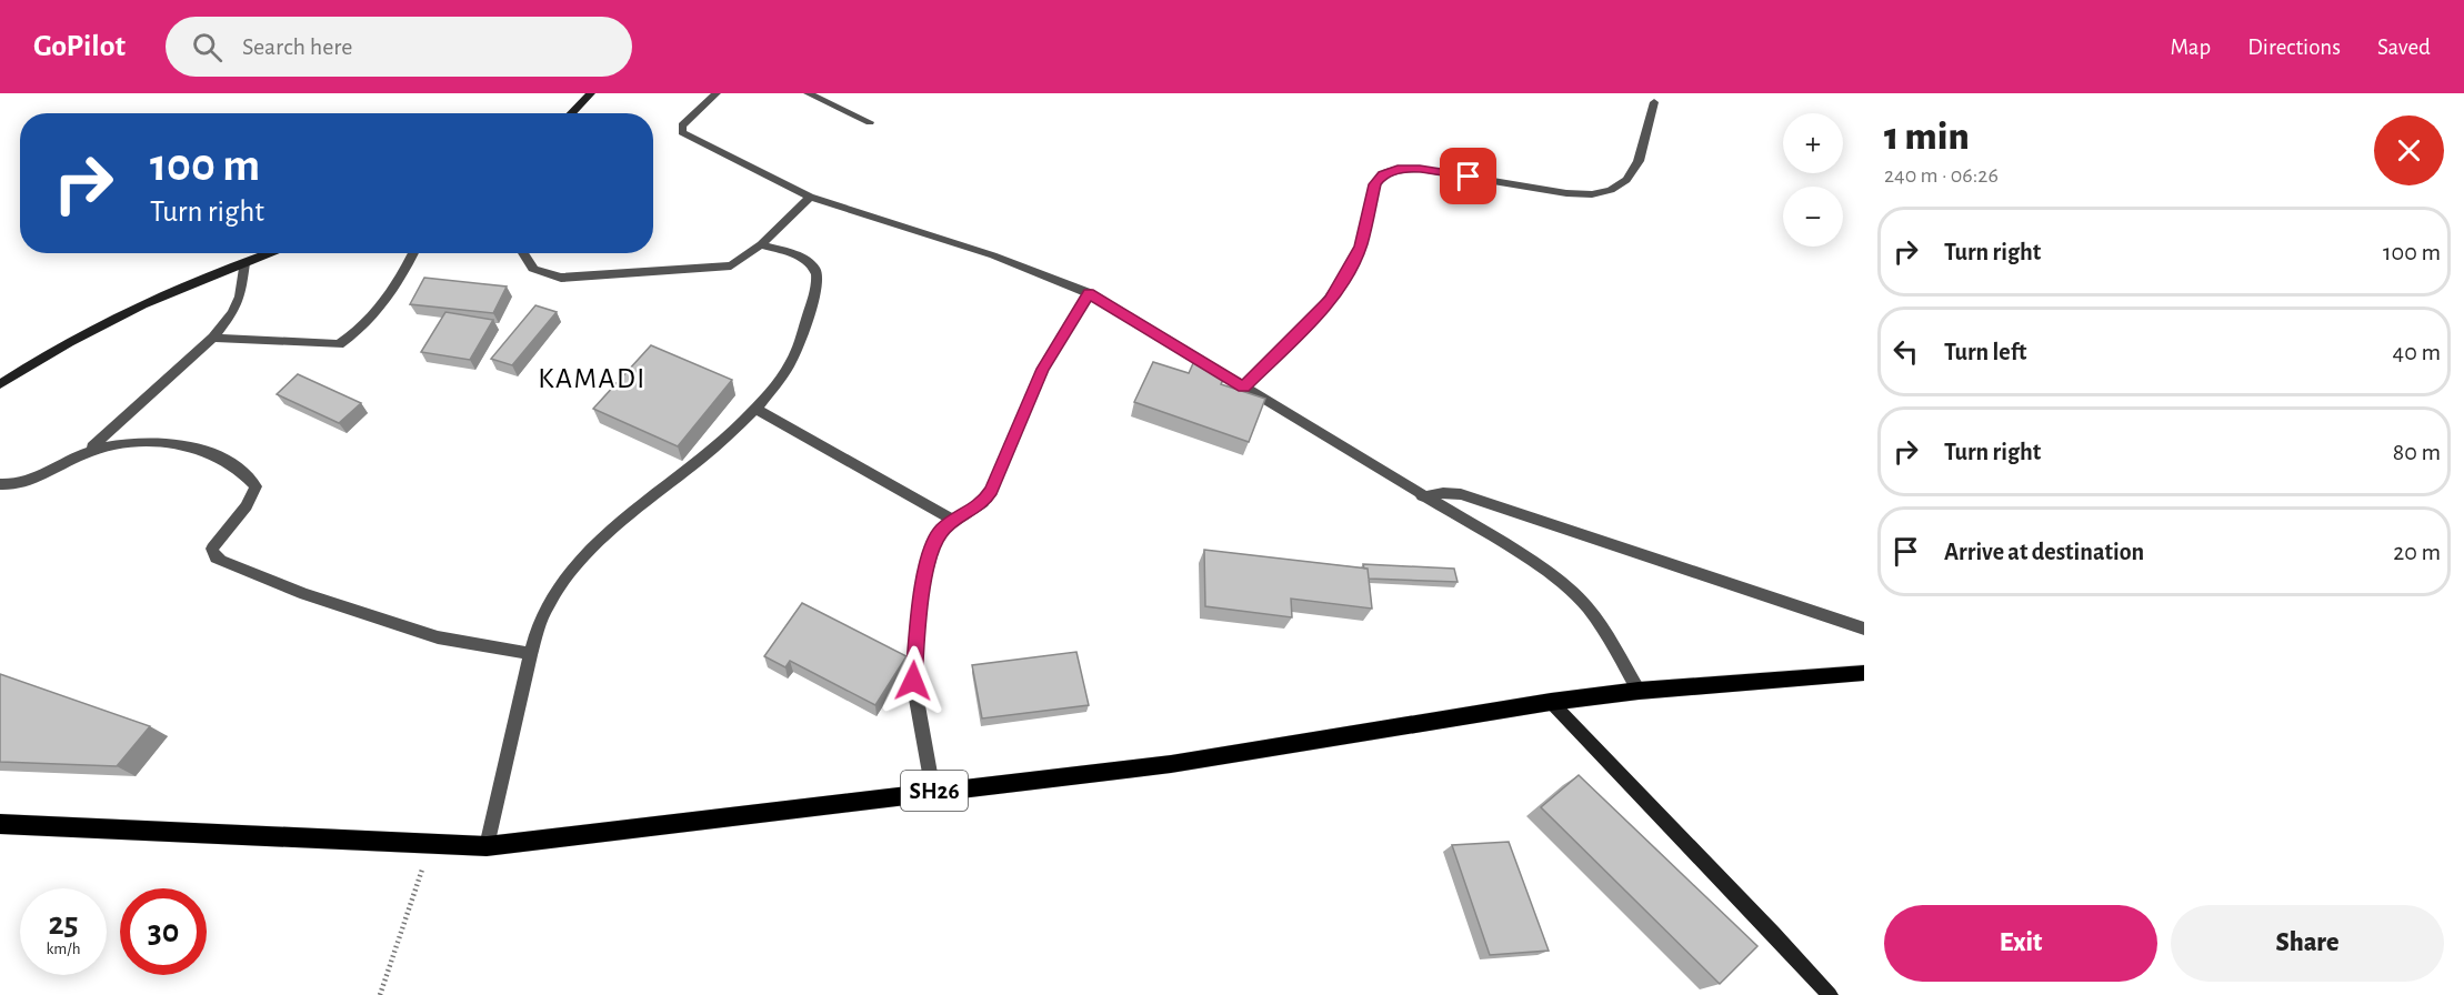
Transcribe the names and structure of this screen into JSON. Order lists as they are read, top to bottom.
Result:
{
  "streets": {
    "main road": ["SH26"]
  },
  "districts": ["KAMADI"],
  "page": {
    "header": "GoPilot",
    "search": "Search here",
    "nav": ["Map", "Directions", "Saved"],
    "heading": ["1 min", "240 m · 06:26"],
    "map_buttons": ["+", "−"],
    "turn": ["100 m", "Turn right"],
    "list": [
      {
        "name": "Turn right",
        "value": "100 m"
      },
      {
        "name": "Turn left",
        "value": "40 m"
      },
      {
        "name": "Turn right",
        "value": "80 m"
      },
      {
        "name": "Arrive at destination",
        "value": "20 m"
      }
    ],
    "speed": "25 km/h",
    "limit": "30",
    "buttons": ["Exit", "Share"]
  }
}
